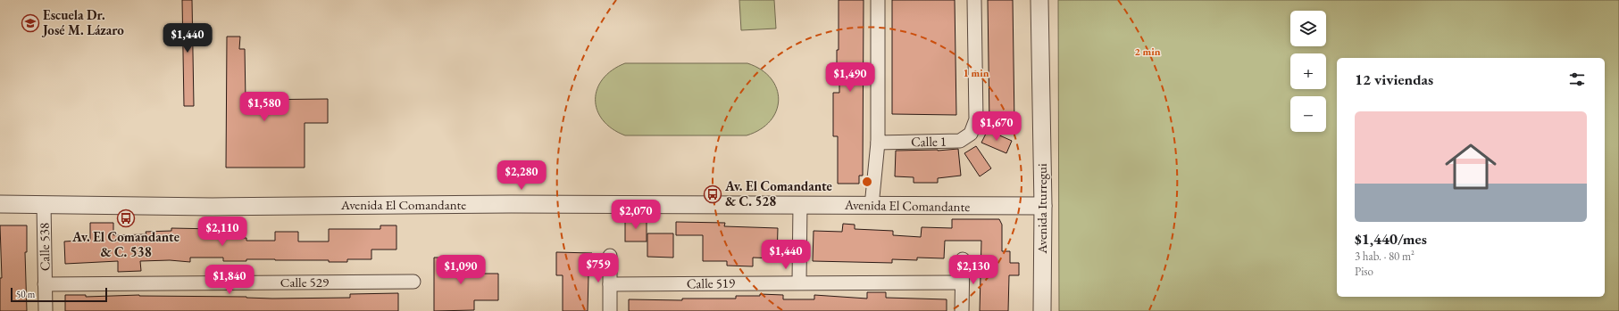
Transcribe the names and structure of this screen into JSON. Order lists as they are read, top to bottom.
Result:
{
  "streets": {
    "street": [
      "Calle 1",
      "Avenida El Comandante",
      "Avenida Iturregui",
      "Calle 538",
      "Calle 529",
      "Calle 519"
    ]
  },
  "crossings": [
    ["Avenida El Comandante", "Avenida Iturregui"],
    ["Avenida El Comandante", "Calle 538"],
    ["Calle 538", "Calle 529"]
  ],
  "places": {
    "school or university": ["Escuela Dr. José M. Lázaro"],
    "bus stop": ["Av. El Comandante & C. 528", "Av. El Comandante & C. 538"]
  },
  "scale_bar": "50 m",
  "page": {
    "map_buttons": ["+", "−"],
    "price": [
      "$1,440",
      "$1,490",
      "$1,580",
      "$1,670",
      "$2,280",
      "$2,070",
      "$2,110",
      "$1,440",
      "$759",
      "$1,090",
      "$2,130",
      "$1,840"
    ],
    "heading": "12 viviendas",
    "list": [
      {
        "name": "$1,440/mes",
        "note": "3 hab. · 80 m² · Piso"
      }
    ],
    "scale": "50 m"
  },
  "rings": ["2 min", "1 min"]
}
